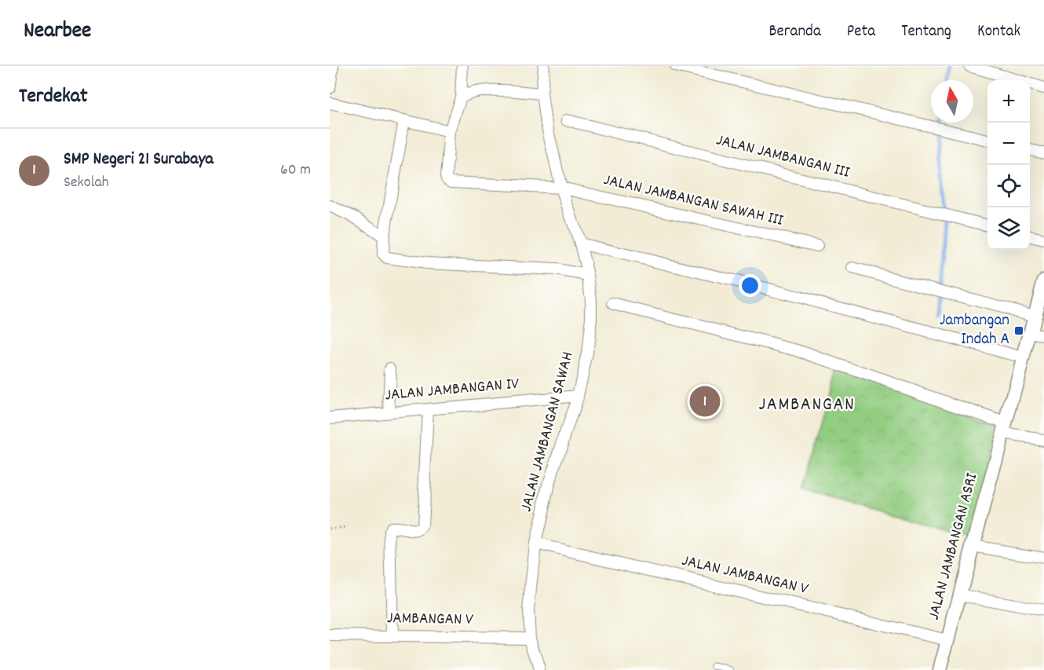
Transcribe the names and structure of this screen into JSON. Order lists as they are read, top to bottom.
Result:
{
  "streets": {
    "street": [
      "JALAN JAMBANGAN III",
      "JALAN JAMBANGAN SAWAH III",
      "JALAN JAMBANGAN IV",
      "JALAN JAMBANGAN SAWAH",
      "JALAN JAMBANGAN ASRI",
      "JALAN JAMBANGAN V",
      "JAMBANGAN V"
    ]
  },
  "crossings": [
    ["JALAN JAMBANGAN SAWAH III", "JALAN JAMBANGAN SAWAH"],
    ["JALAN JAMBANGAN IV", "JALAN JAMBANGAN SAWAH"],
    ["JALAN JAMBANGAN SAWAH", "JALAN JAMBANGAN V"],
    ["JALAN JAMBANGAN SAWAH", "JAMBANGAN V"],
    ["JALAN JAMBANGAN ASRI", "JALAN JAMBANGAN V"]
  ],
  "districts": ["JAMBANGAN"],
  "places": {
    "transit": ["Jambangan Indah A"]
  },
  "north": "top",
  "page": {
    "header": "Nearbee",
    "nav": [
      "Beranda",
      "Peta",
      "Tentang",
      "Kontak"
    ],
    "heading": "Terdekat",
    "map_buttons": ["+", "−"],
    "list": [
      {
        "mark": "1",
        "name": "SMP Negeri 21 Surabaya",
        "note": "Sekolah",
        "value": "60 m"
      }
    ],
    "pins": "1"
  }
}
